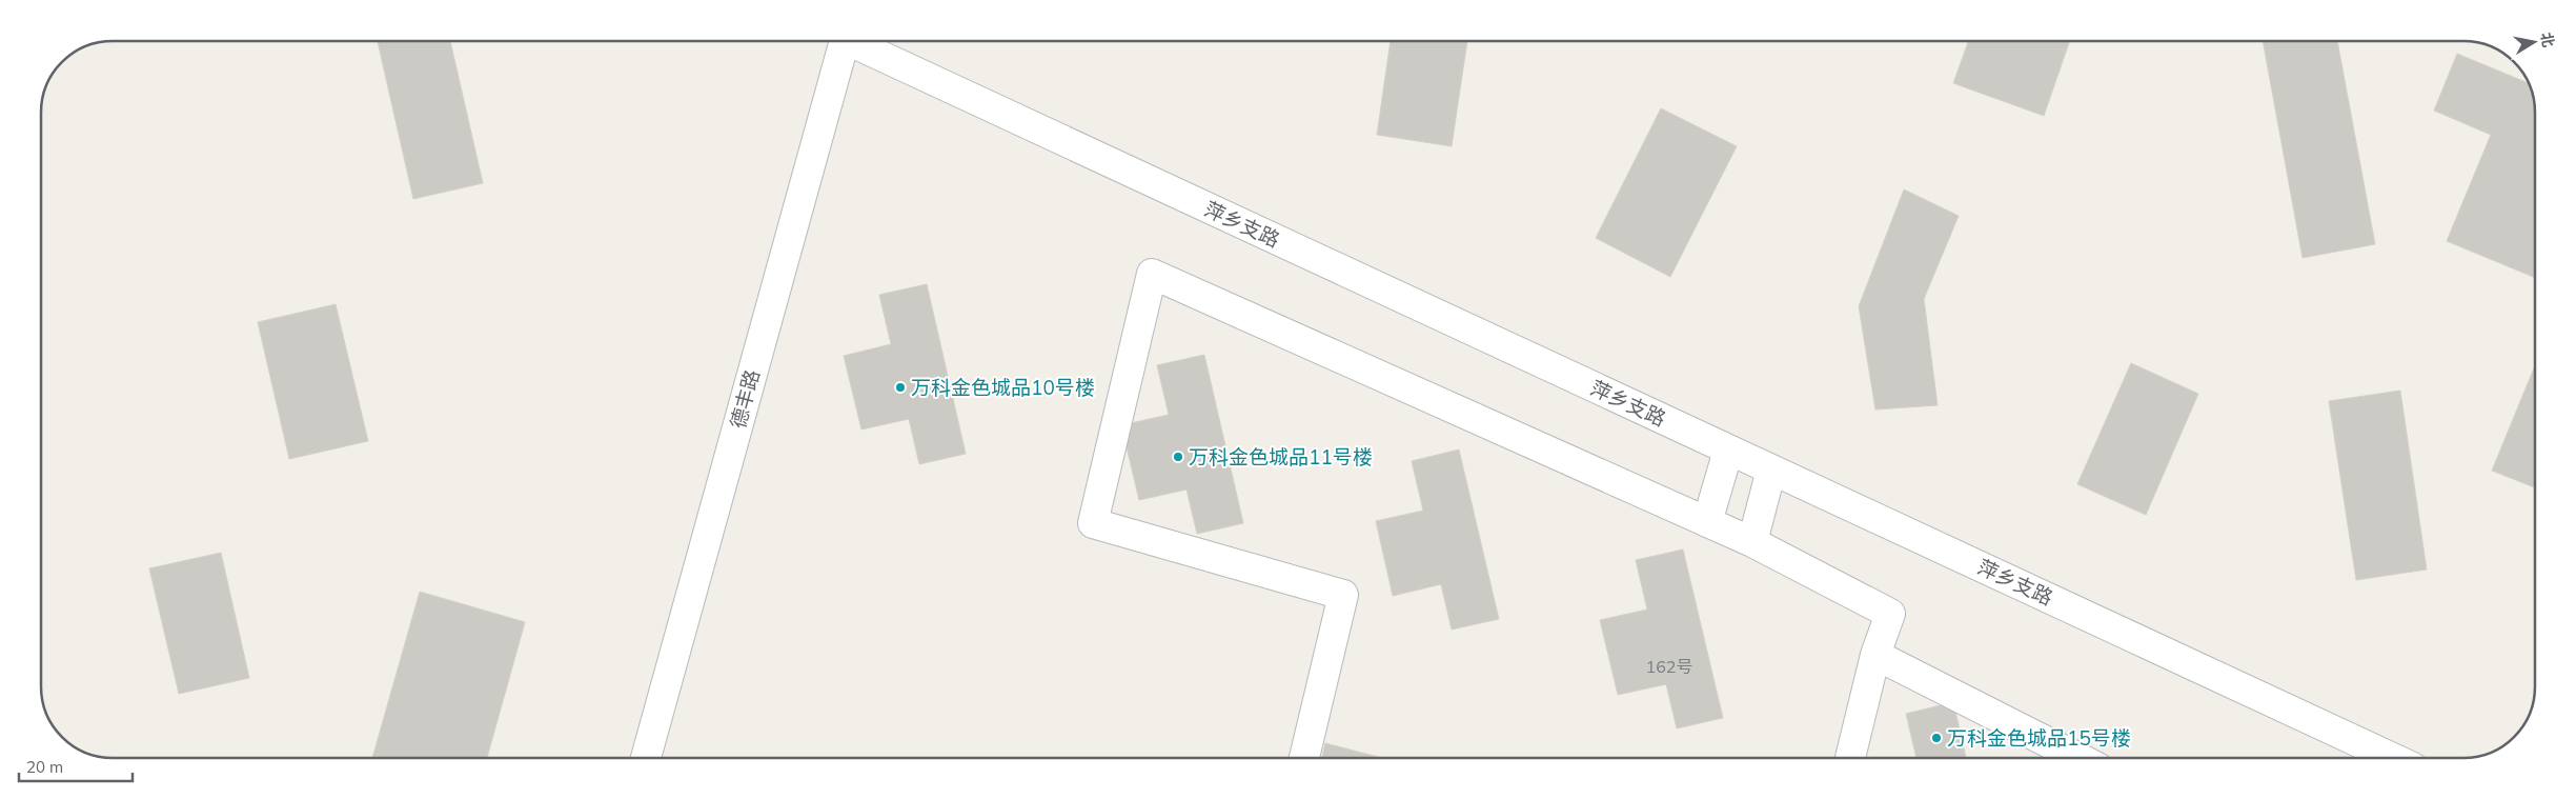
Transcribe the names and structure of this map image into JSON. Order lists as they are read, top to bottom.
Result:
{
  "streets": {
    "street": ["萍乡支路", "德丰路"]
  },
  "places": ["万科金色城品10号楼", "万科金色城品11号楼", "万科金色城品15号楼"],
  "house_numbers": ["162号"],
  "scale_bar": "20 m",
  "north": "right"
}
